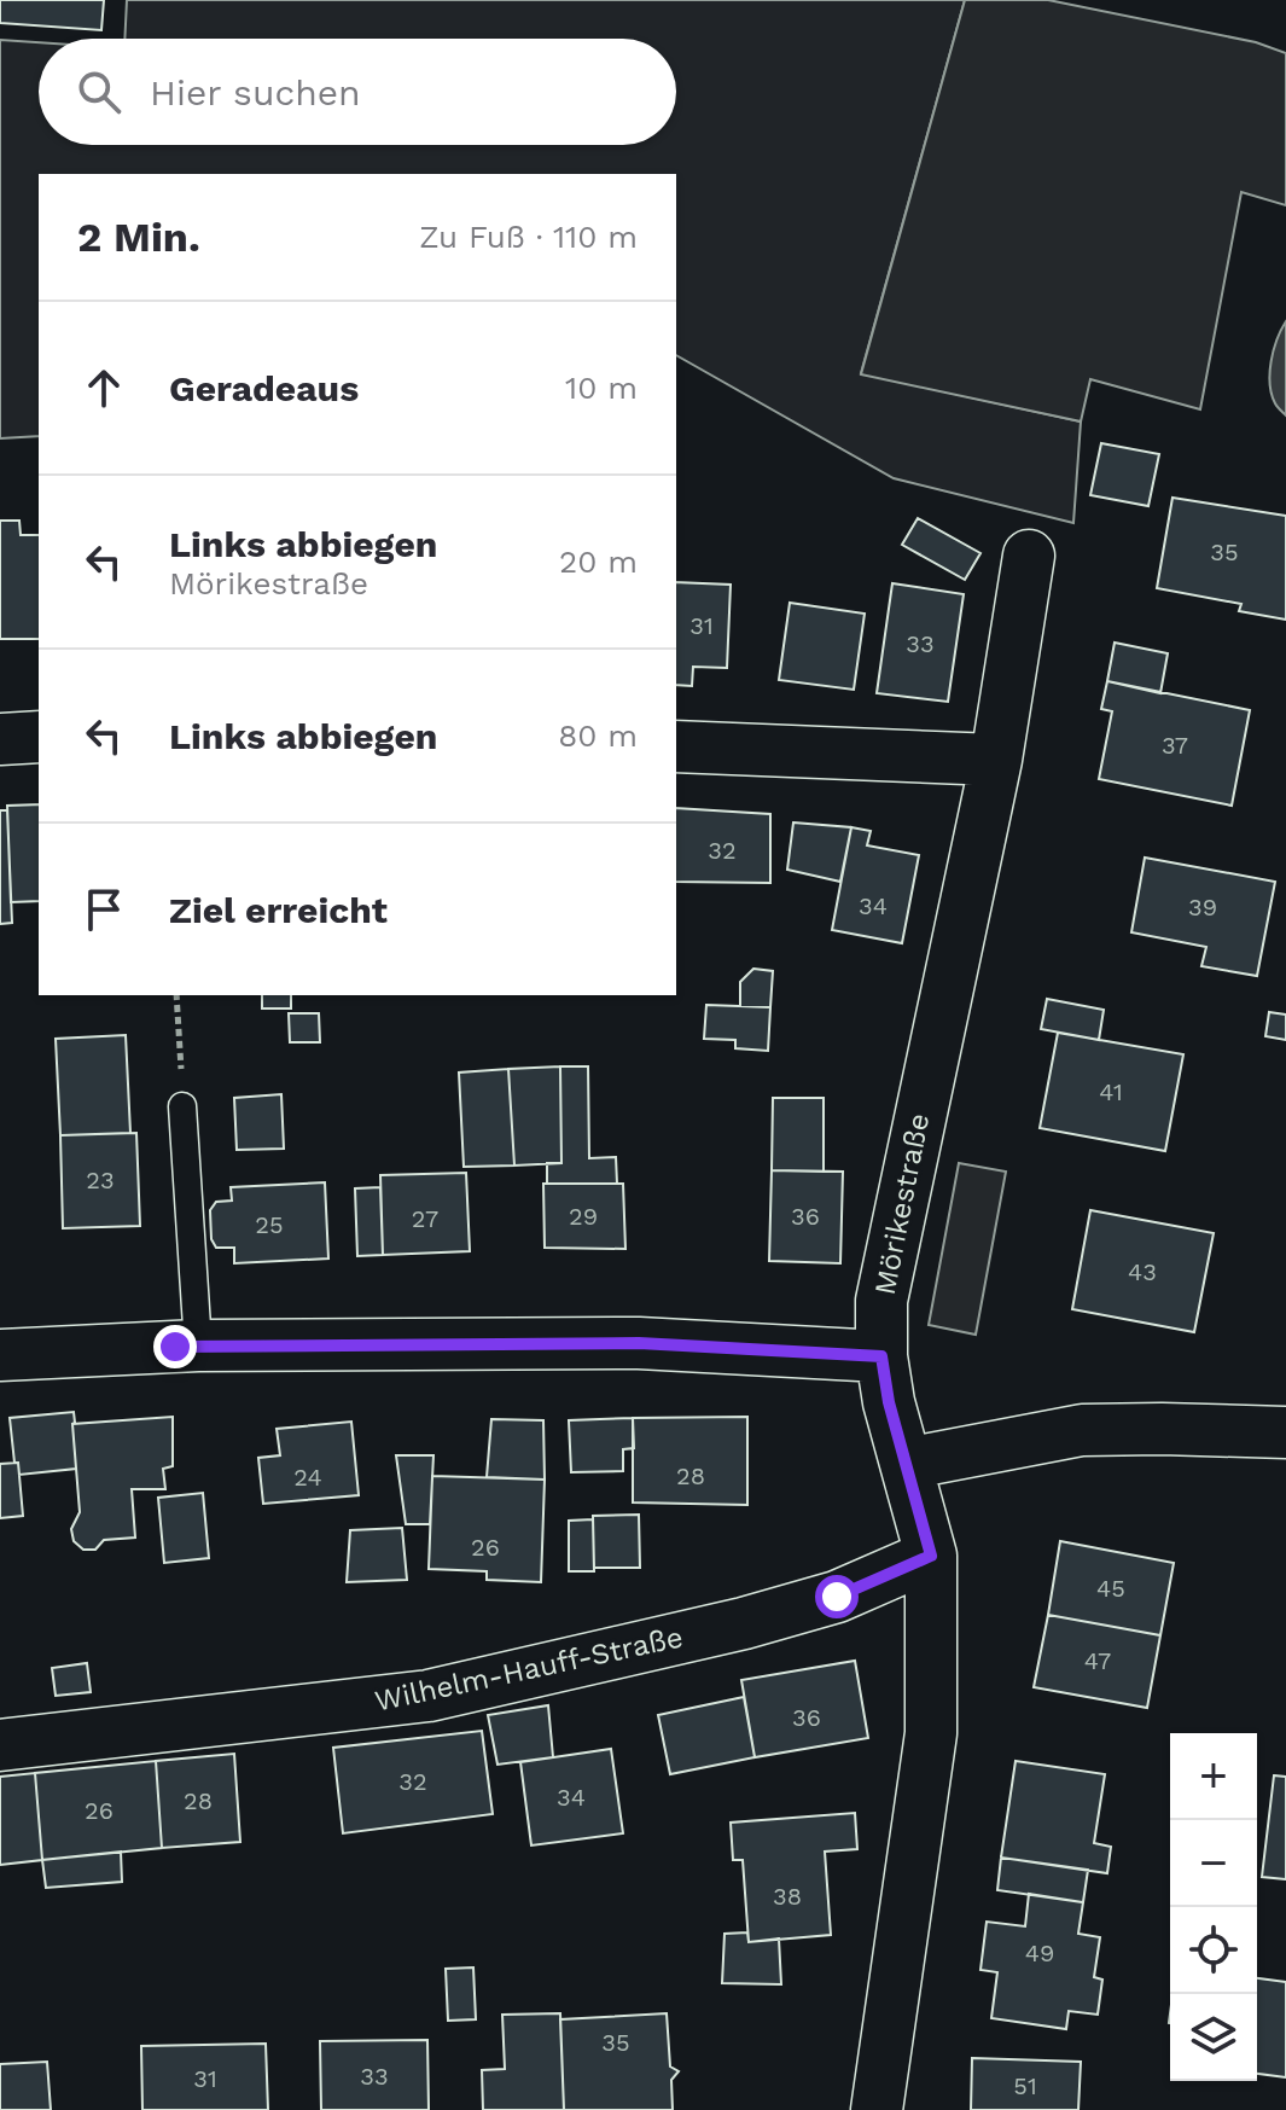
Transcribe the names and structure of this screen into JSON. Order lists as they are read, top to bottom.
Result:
{
  "streets": {
    "street": ["Mörikestraße", "Wilhelm-Hauff-Straße"]
  },
  "crossings": [
    ["Mörikestraße", "Wilhelm-Hauff-Straße"]
  ],
  "house_numbers": [
    "35",
    "31",
    "33",
    "37",
    "32",
    "34",
    "39",
    "41",
    "23",
    "29",
    "36",
    "27",
    "25",
    "43",
    "28",
    "24",
    "26",
    "45",
    "47",
    "36",
    "32",
    "34",
    "28",
    "26",
    "38",
    "49",
    "35",
    "33",
    "31",
    "51"
  ],
  "page": {
    "search": "Hier suchen",
    "heading": ["2 Min.", "Zu Fuß · 110 m"],
    "list": [
      ["Geradeaus", "10 m"],
      ["Links abbiegen", "Mörikestraße", "20 m"],
      ["Links abbiegen", "80 m"],
      "Ziel erreicht"
    ],
    "map_buttons": ["+", "−"]
  }
}
